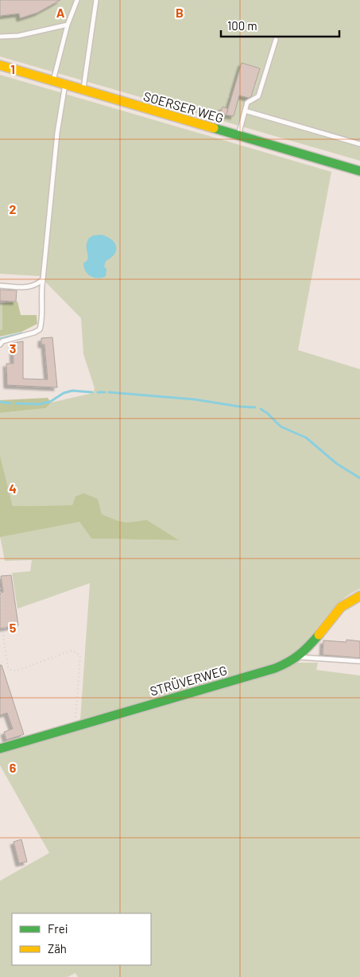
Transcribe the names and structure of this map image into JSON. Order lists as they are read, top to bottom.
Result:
{
  "streets": {
    "street": ["SOERSER WEG", "STRÜVERWEG"]
  },
  "legend": ["Frei", "Zäh"],
  "scale_bar": "100 m",
  "grid": {
    "columns": ["A", "B"],
    "rows": [
      "1",
      "2",
      "3",
      "4",
      "5",
      "6"
    ]
  }
}
